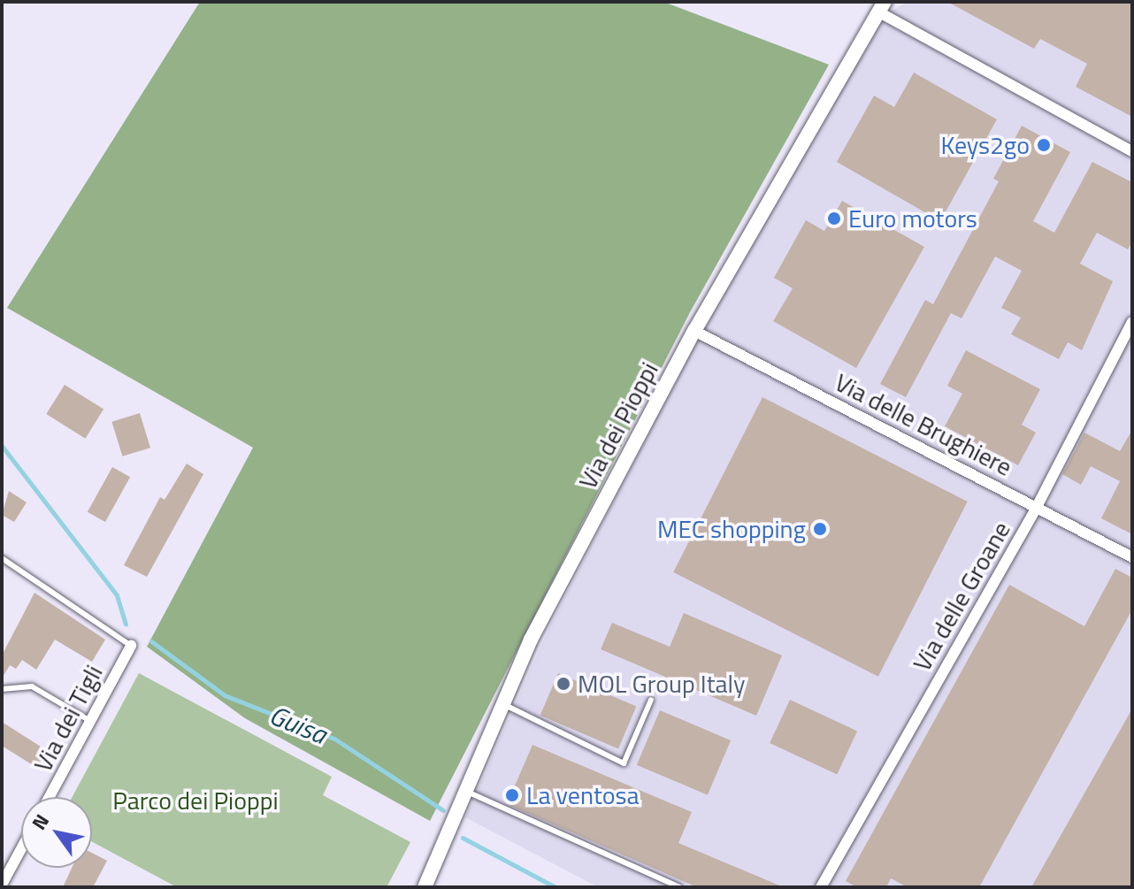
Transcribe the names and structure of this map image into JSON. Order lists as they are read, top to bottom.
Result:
{
  "streets": {
    "street": [
      "Via delle Brughiere",
      "Via dei Pioppi",
      "Via delle Groane",
      "Via dei Tigli"
    ]
  },
  "crossings": [
    ["Via delle Brughiere", "Via dei Pioppi"],
    ["Via delle Brughiere", "Via delle Groane"]
  ],
  "water": ["Guisa"],
  "parks": ["Parco dei Pioppi"],
  "places": [
    "Keys2go",
    "Euro motors",
    "MEC shopping",
    "MOL Group Italy",
    "La ventosa"
  ],
  "north": "top left"
}
